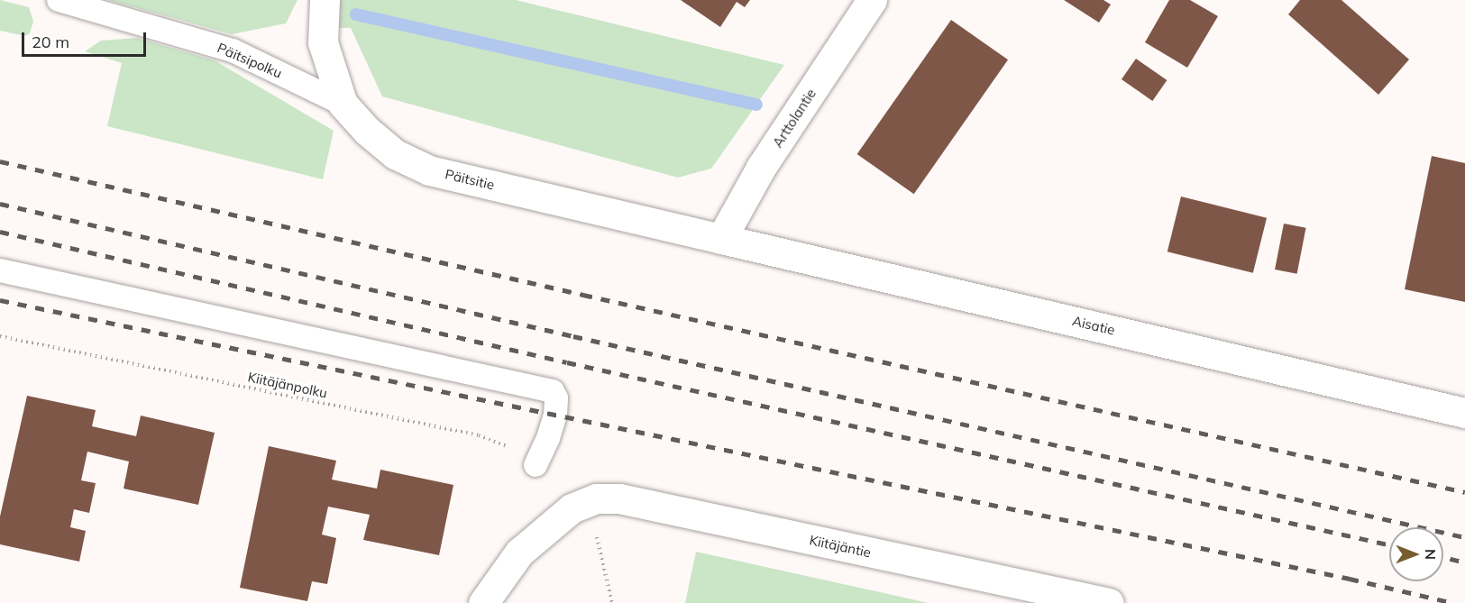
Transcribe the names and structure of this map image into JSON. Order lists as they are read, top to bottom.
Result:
{
  "streets": {
    "street": [
      "Arttolantie",
      "Päitsitie",
      "Aisatie",
      "Kiitäjäntie"
    ],
    "lane": ["Päitsipolku"],
    "path": ["Kiitäjänpolku"]
  },
  "crossings": [
    ["Päitsipolku", "Päitsitie"],
    ["Arttolantie", "Päitsitie"],
    ["Arttolantie", "Aisatie"],
    ["Päitsitie", "Aisatie"]
  ],
  "scale_bar": "20 m",
  "north": "right"
}
